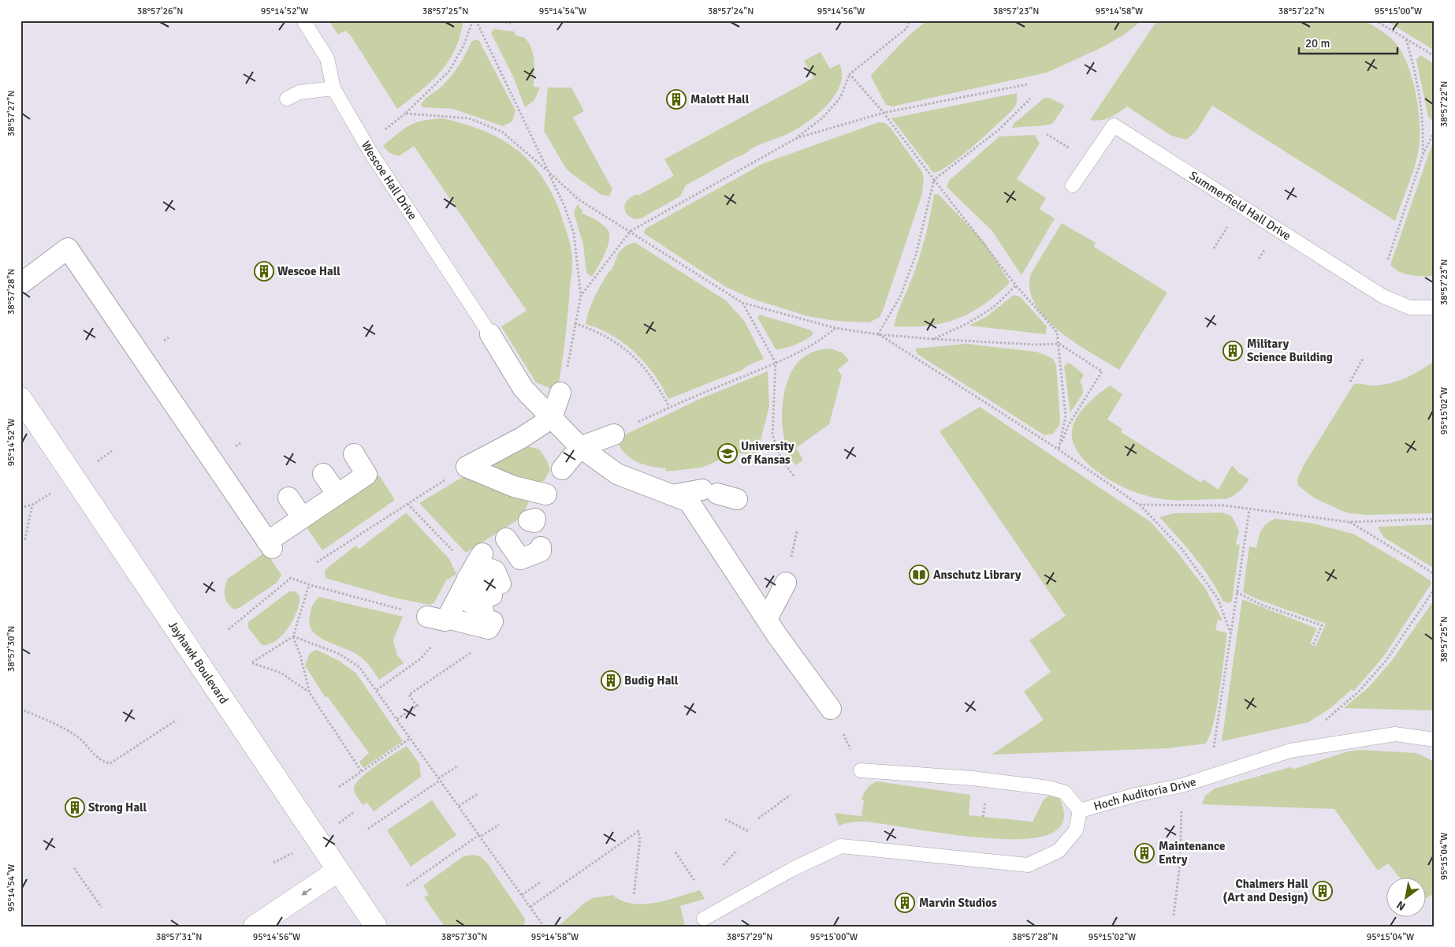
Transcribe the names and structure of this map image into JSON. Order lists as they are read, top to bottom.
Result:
{
  "streets": {
    "street": ["Jayhawk Boulevard"],
    "lane": ["Wescoe Hall Drive", "Summerfield Hall Drive", "Hoch Auditoria Drive"]
  },
  "places": {
    "building": [
      "Malott Hall",
      "Wescoe Hall",
      "Military Science Building",
      "Budig Hall",
      "Strong Hall",
      "Maintenance Entry",
      "Chalmers Hall (Art and Design)",
      "Marvin Studios"
    ],
    "school or university": ["University of Kansas"],
    "library": ["Anschutz Library"]
  },
  "scale_bar": "20 m",
  "north": "bottom left",
  "coordinates": [
    "38°57'26\"N",
    "95°14'52\"W",
    "38°57'25\"N",
    "95°14'54\"W",
    "38°57'24\"N",
    "95°14'56\"W",
    "38°57'23\"N",
    "95°14'58\"W",
    "38°57'22\"N",
    "95°15'00\"W",
    "38°57'27\"N",
    "38°57'28\"N",
    "95°15'02\"W",
    "38°57'30\"N",
    "95°15'04\"W",
    "38°57'31\"N",
    "38°57'29\"N"
  ]
}
